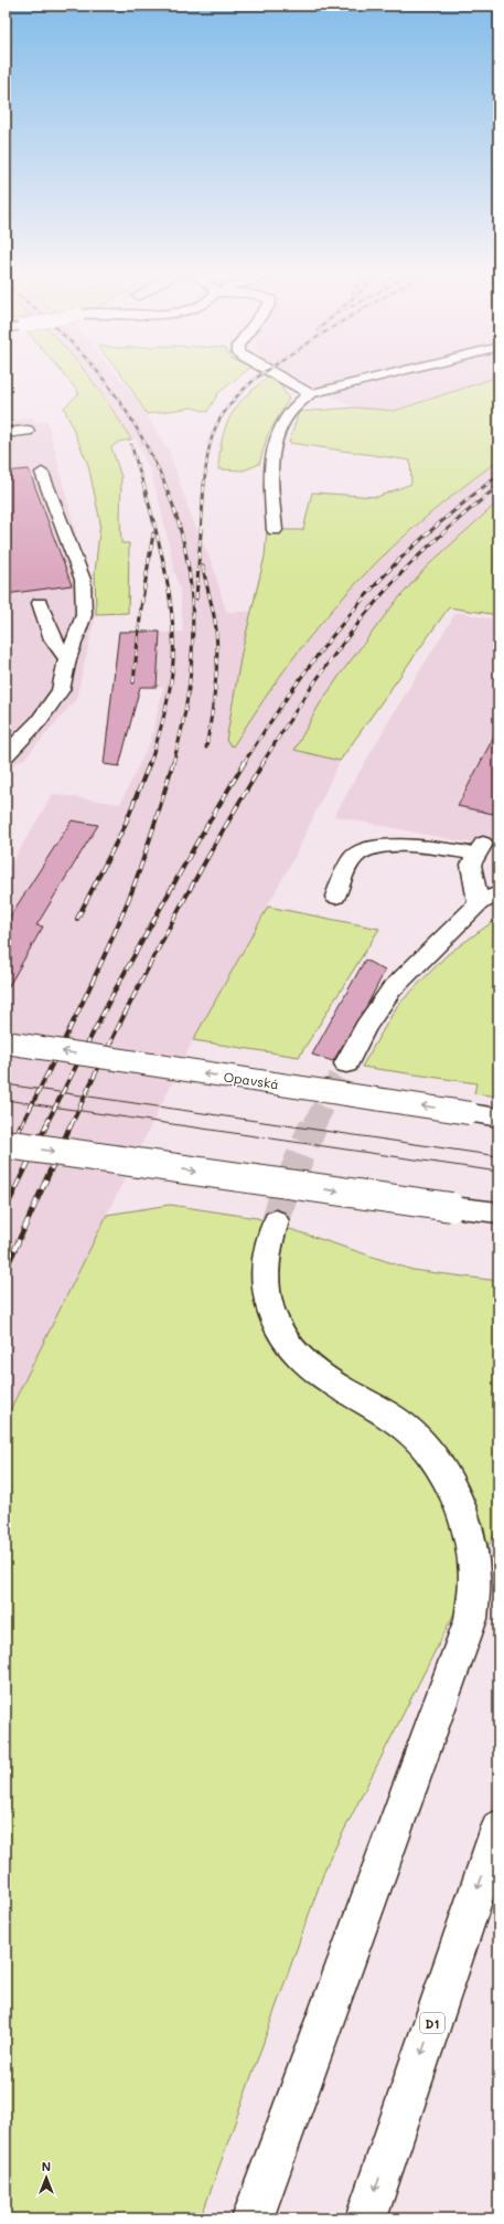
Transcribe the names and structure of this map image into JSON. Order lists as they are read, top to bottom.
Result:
{
  "streets": {
    "main road": ["Opavská", "D1"]
  },
  "north": "top"
}
